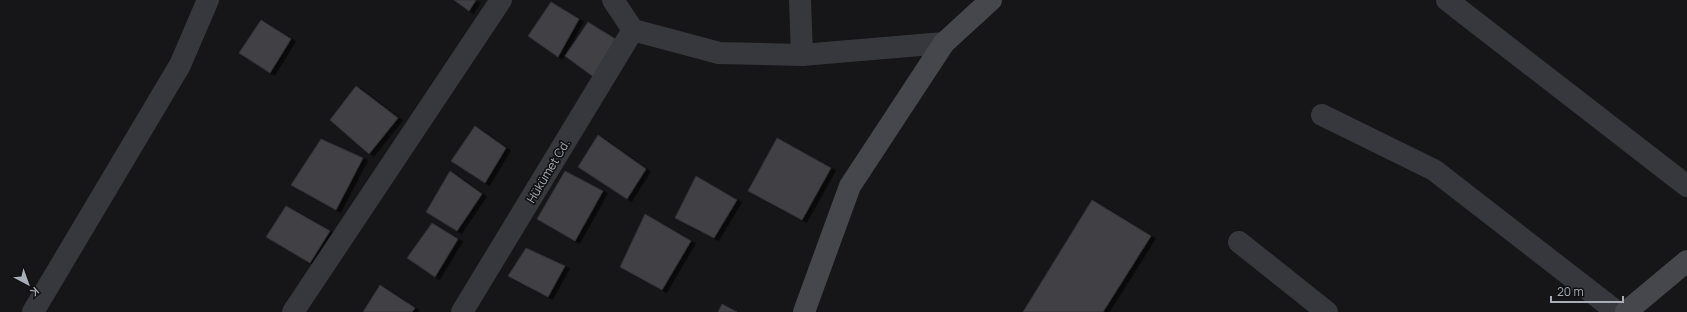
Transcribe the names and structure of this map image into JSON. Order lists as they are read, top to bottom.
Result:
{
  "streets": {
    "street": ["Hükümet Cd."]
  },
  "scale_bar": "20 m",
  "north": "bottom right"
}
